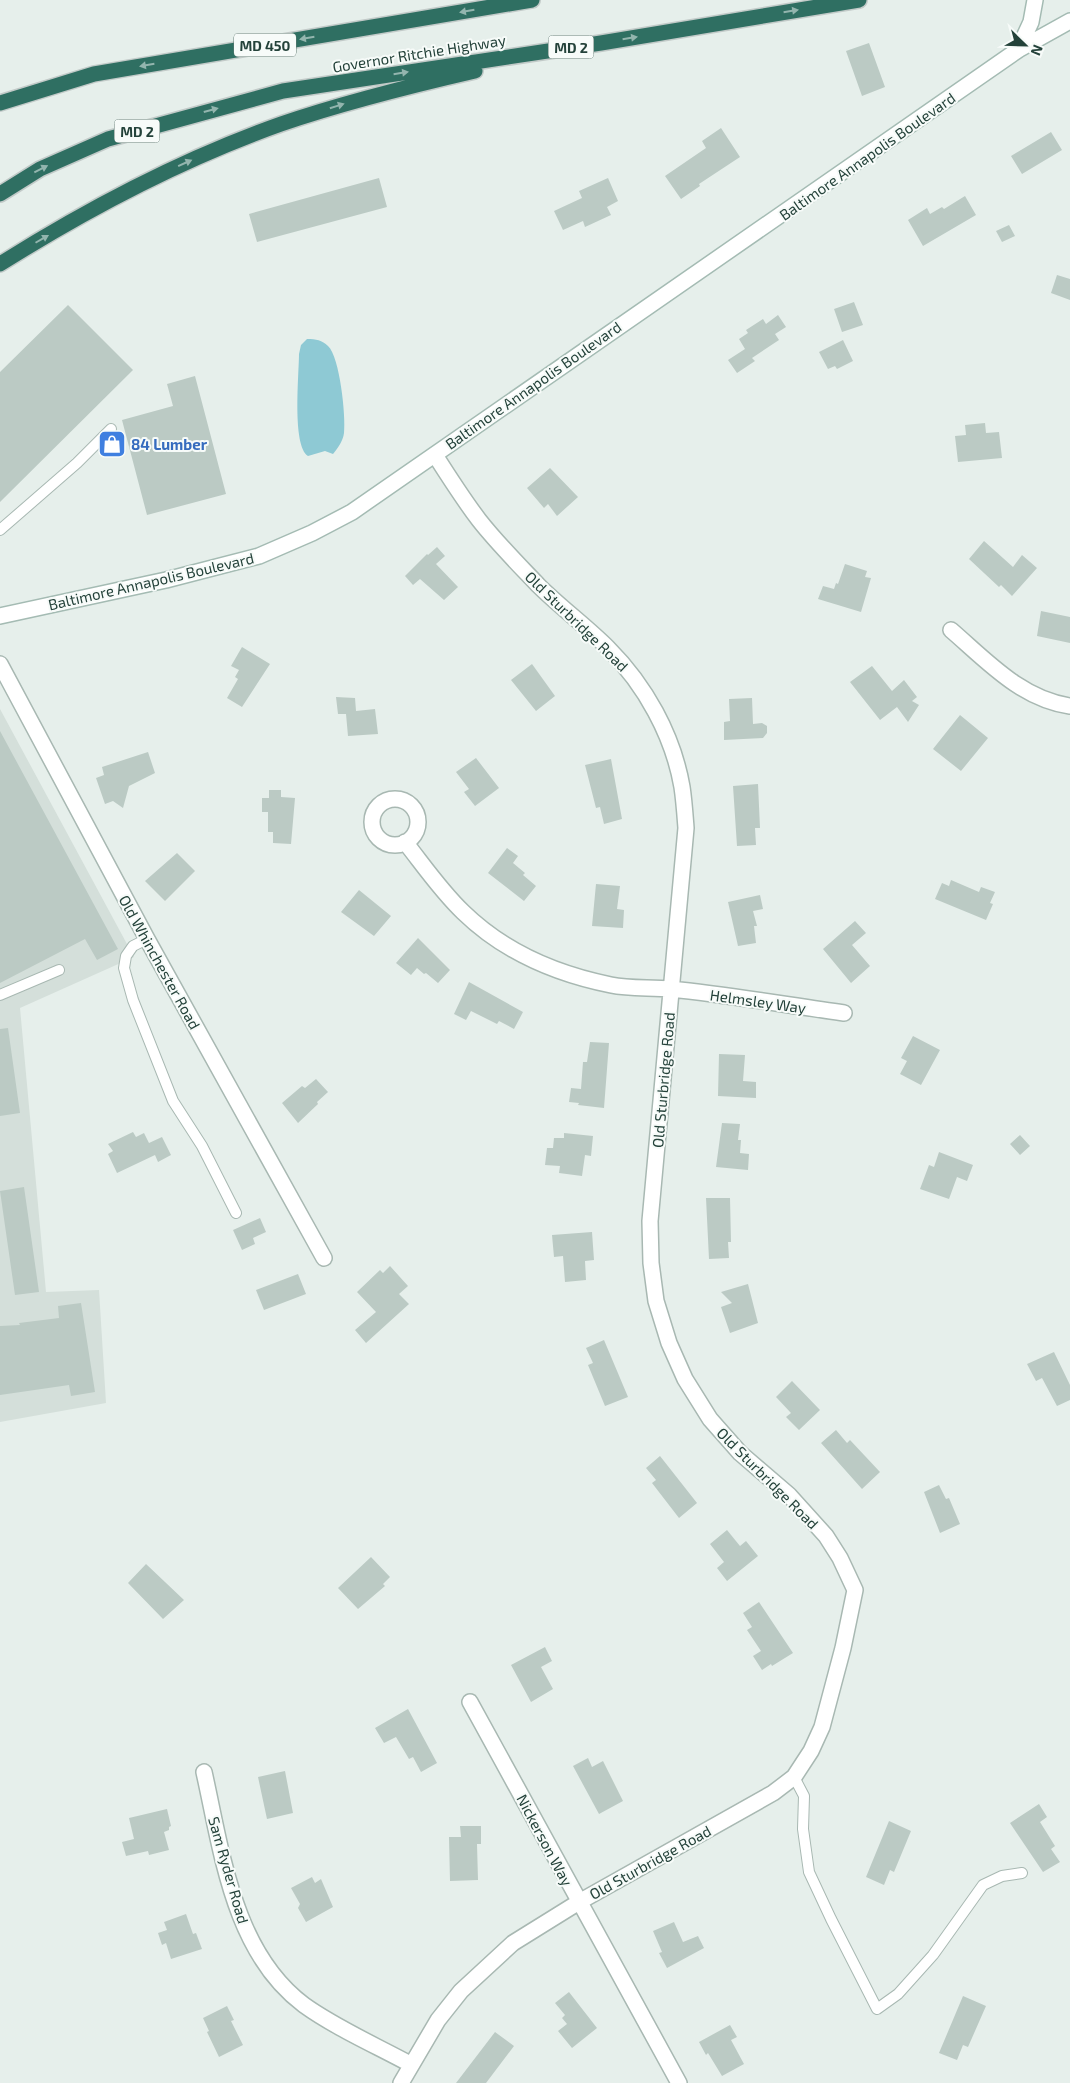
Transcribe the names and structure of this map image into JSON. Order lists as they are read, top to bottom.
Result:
{
  "streets": {
    "highway": ["MD 450", "MD 2", "Governor Ritchie Highway"],
    "street": [
      "Baltimore Annapolis Boulevard",
      "Old Sturbridge Road",
      "Old Whinchester Road",
      "Helmsley Way",
      "Nickerson Way",
      "Sam Ryder Road"
    ]
  },
  "crossings": [
    ["Baltimore Annapolis Boulevard", "Old Sturbridge Road"],
    ["Old Sturbridge Road", "Helmsley Way"],
    ["Old Sturbridge Road", "Nickerson Way"],
    ["Old Sturbridge Road", "Sam Ryder Road"]
  ],
  "places": {
    "shop": ["84 Lumber"]
  },
  "north": "bottom right"
}
